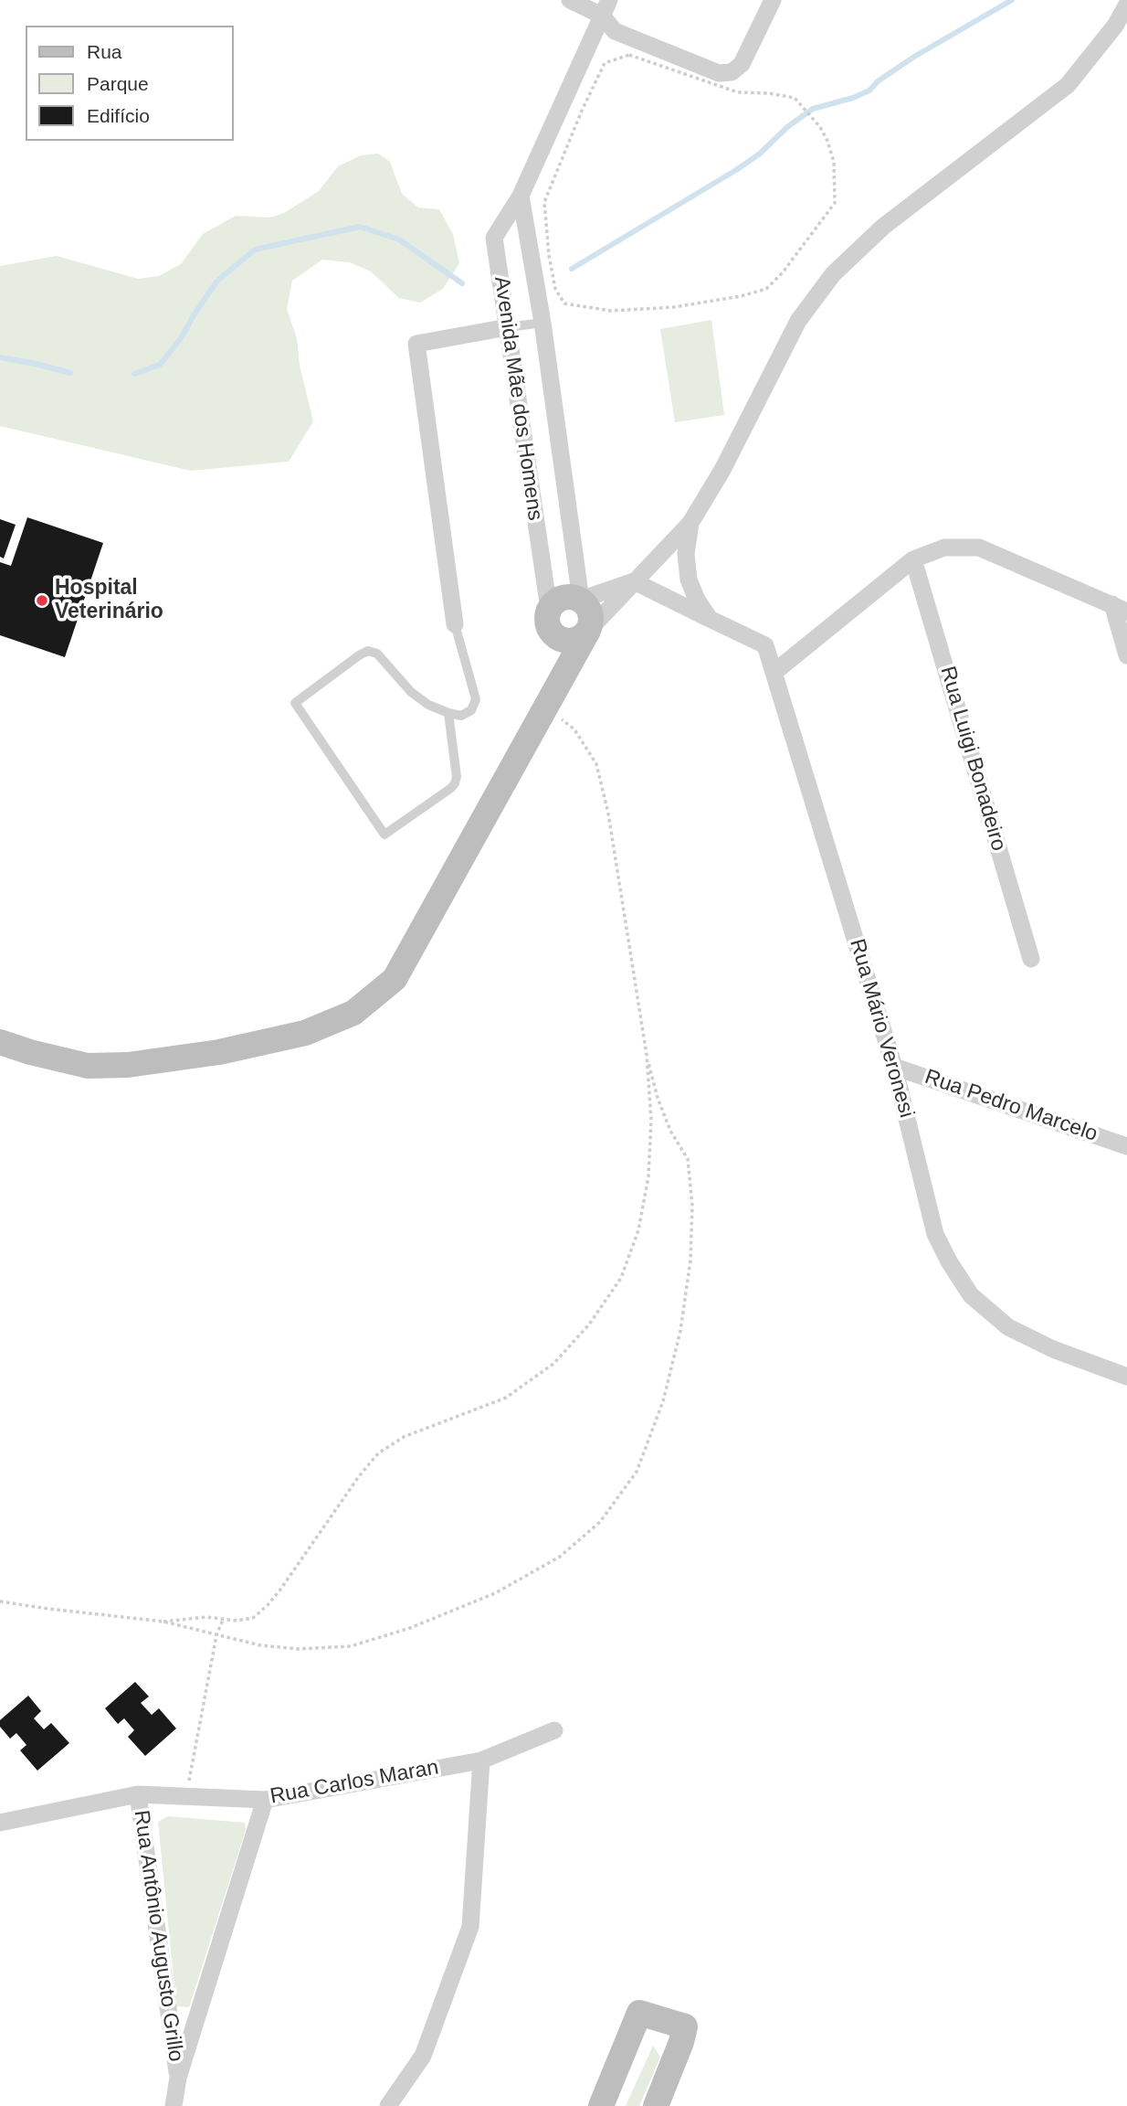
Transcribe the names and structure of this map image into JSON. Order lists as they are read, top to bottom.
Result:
{
  "streets": {
    "street": [
      "Avenida Mãe dos Homens",
      "Rua Luigi Bonadeiro",
      "Rua Mário Veronesi",
      "Rua Pedro Marcelo",
      "Rua Carlos Maran",
      "Rua Antônio Augusto Grillo"
    ]
  },
  "crossings": [
    ["Rua Mário Veronesi", "Rua Pedro Marcelo"],
    ["Rua Carlos Maran", "Rua Antônio Augusto Grillo"]
  ],
  "places": ["Hospital Veterinário"],
  "legend": ["Rua", "Parque", "Edifício"]
}
